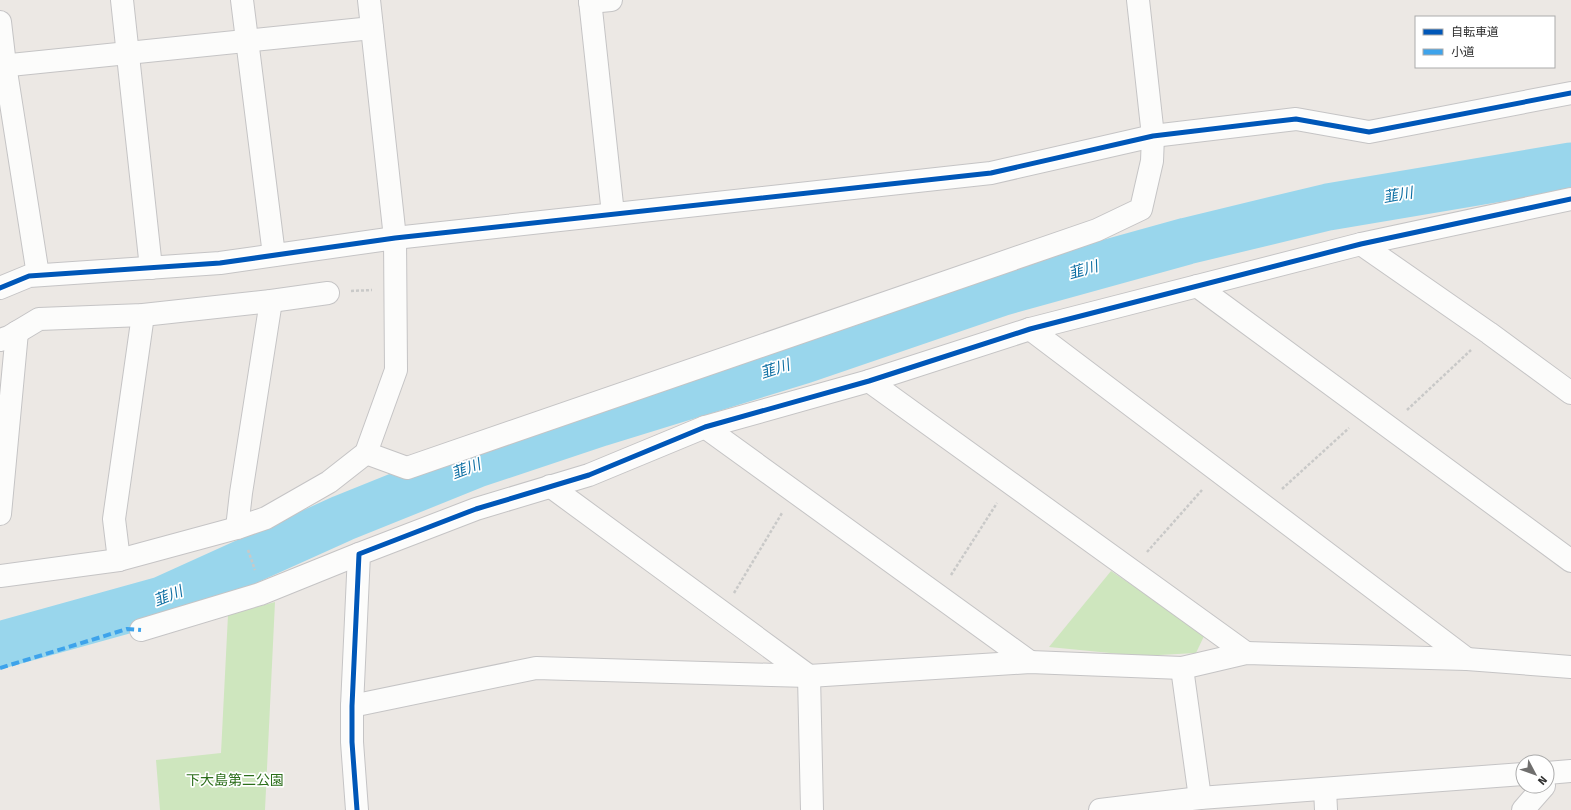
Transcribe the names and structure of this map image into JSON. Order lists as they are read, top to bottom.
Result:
{
  "water": ["韮川"],
  "parks": ["下大島第二公園"],
  "legend": ["自転車道", "小道"],
  "north": "bottom right"
}
